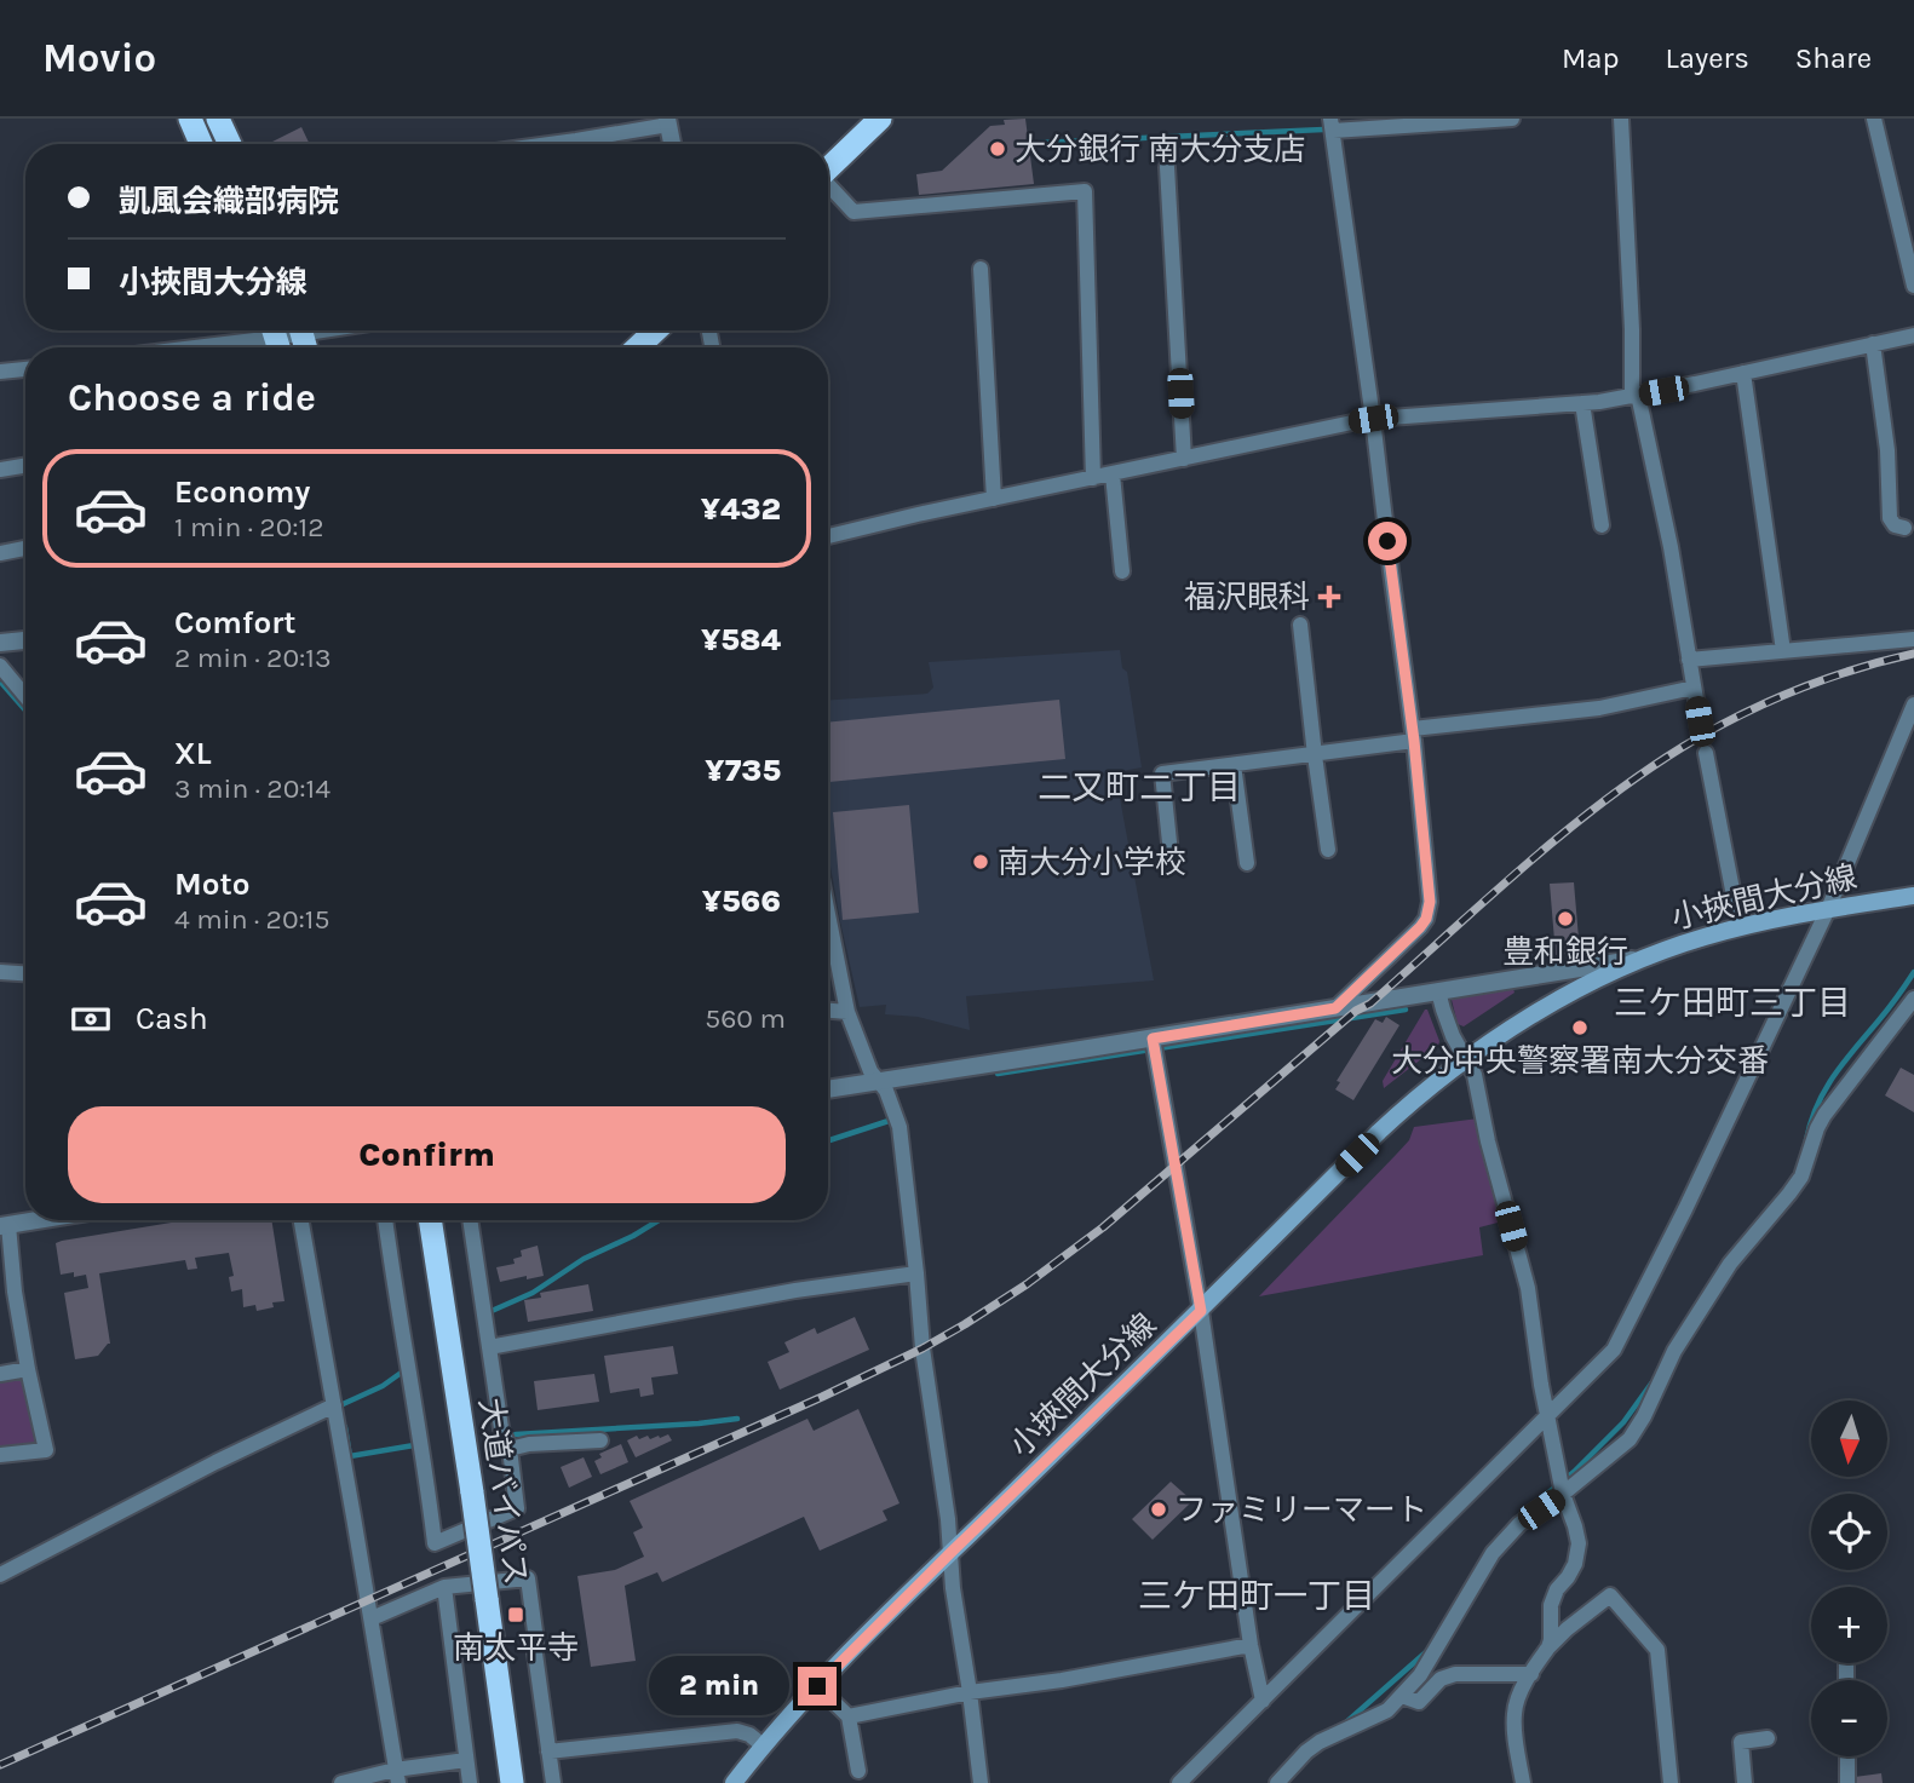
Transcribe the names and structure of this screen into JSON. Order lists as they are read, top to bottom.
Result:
{
  "streets": {
    "highway": ["大道バイパス"],
    "main road": ["小挾間大分線"]
  },
  "districts": ["二又町二丁目", "三ケ田町三丁目", "三ケ田町一丁目"],
  "places": {
    "other": [
      "大分銀行 南大分支店",
      "南大分小学校",
      "豊和銀行",
      "大分中央警察署南大分交番",
      "ファミリーマート"
    ],
    "health": ["福沢眼科"],
    "transit": ["南太平寺"]
  },
  "north": "bottom",
  "page": {
    "header": "Movio",
    "nav": ["Map", "Layers", "Share"],
    "banner": ["凱風会織部病院", "小挾間大分線"],
    "heading": "Choose a ride",
    "list": [
      {
        "name": "Economy",
        "note": "1 min · 20:12",
        "value": "¥432"
      },
      {
        "name": "Comfort",
        "note": "2 min · 20:13",
        "value": "¥584"
      },
      {
        "name": "XL",
        "note": "3 min · 20:14",
        "value": "¥735"
      },
      {
        "name": "Moto",
        "note": "4 min · 20:15",
        "value": "¥566"
      }
    ],
    "pay": ["Cash", "560 m"],
    "buttons": "Confirm",
    "map_buttons": ["+", "−"],
    "bubble": "2 min"
  }
}
